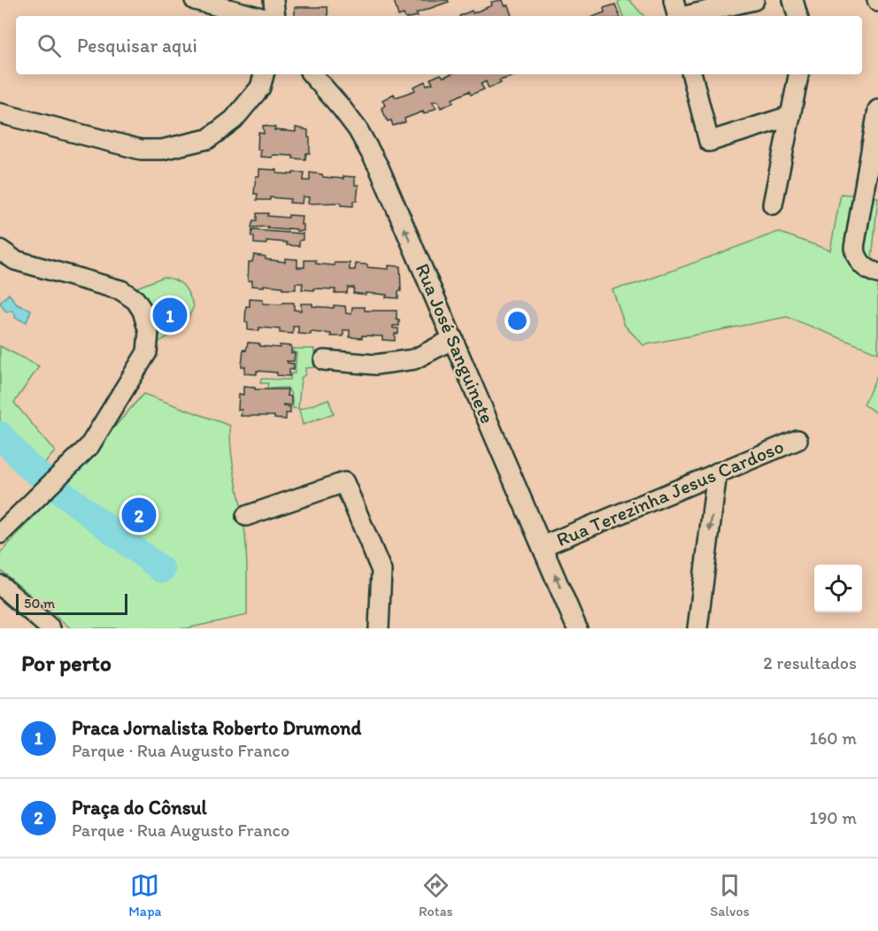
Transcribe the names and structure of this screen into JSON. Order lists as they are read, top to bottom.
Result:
{
  "streets": {
    "street": ["Rua José Sanguinete", "Rua Terezinha Jesus Cardoso"]
  },
  "crossings": [
    ["Rua José Sanguinete", "Rua Terezinha Jesus Cardoso"]
  ],
  "one_way": ["Rua José Sanguinete"],
  "scale_bar": "50 m",
  "page": {
    "search": "Pesquisar aqui",
    "pins": ["1", "2"],
    "scale": "50 m",
    "heading": ["Por perto", "2 resultados"],
    "list": [
      {
        "mark": "1",
        "name": "Praca Jornalista Roberto Drumond",
        "note": "Parque · Rua Augusto Franco",
        "value": "160 m"
      },
      {
        "mark": "2",
        "name": "Praça do Cônsul",
        "note": "Parque · Rua Augusto Franco",
        "value": "190 m"
      }
    ],
    "nav": ["Mapa", "Rotas", "Salvos"]
  }
}
